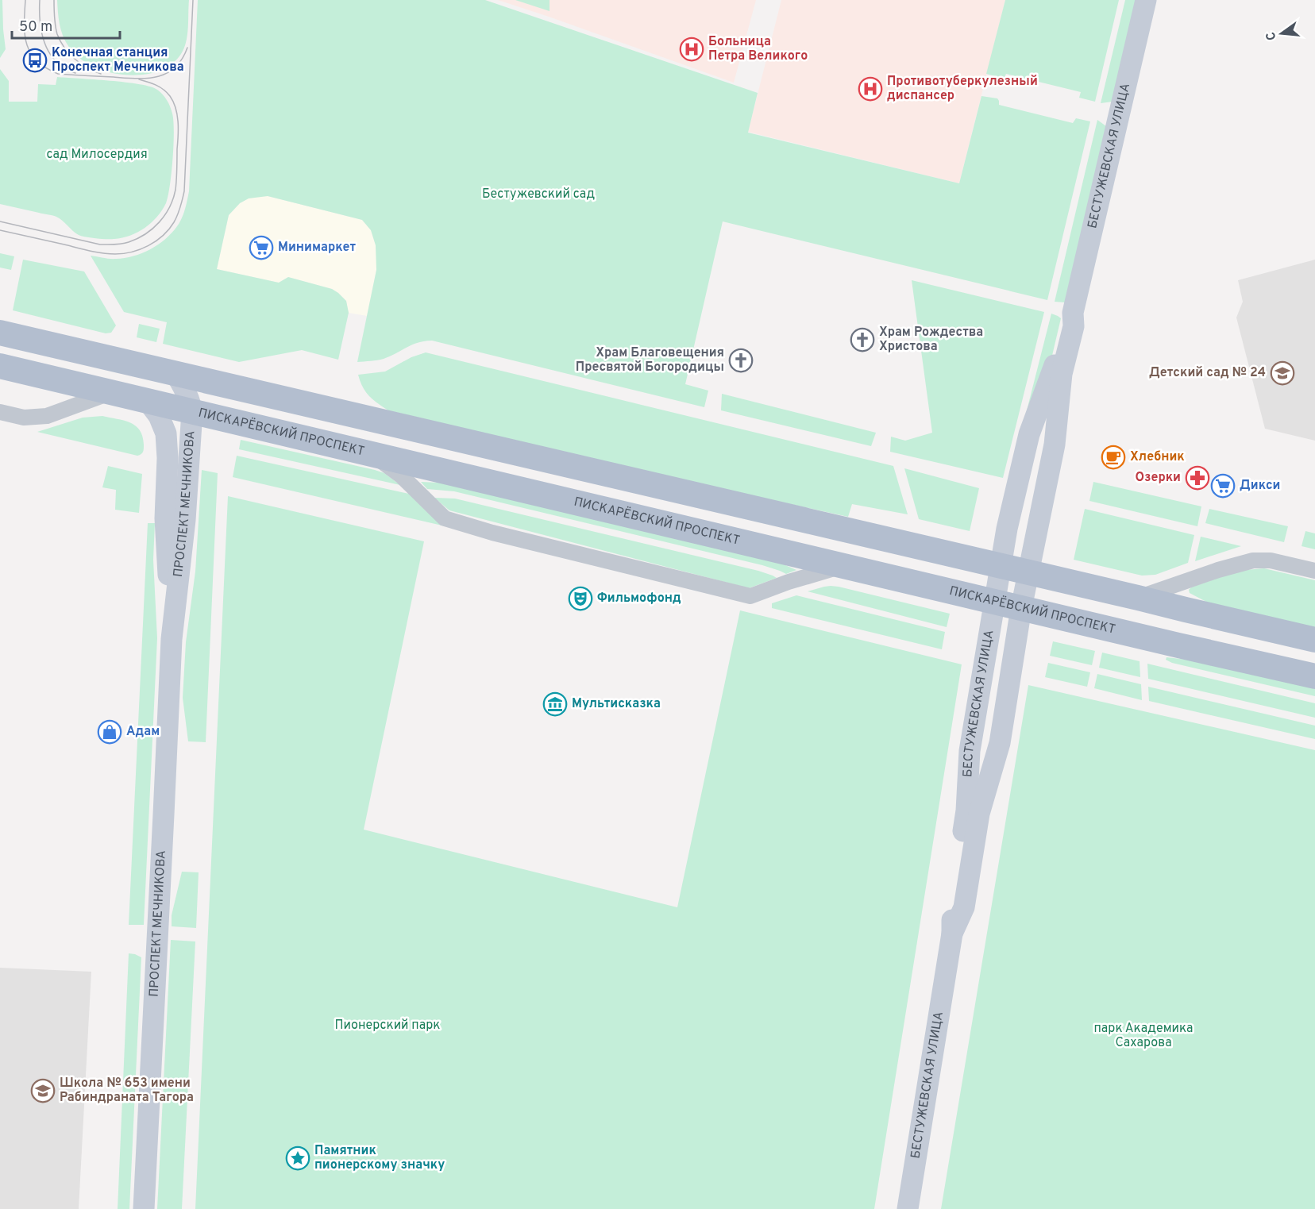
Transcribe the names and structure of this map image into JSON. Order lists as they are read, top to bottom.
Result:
{
  "streets": {
    "main road": ["ПИСКАРЁВСКИЙ ПРОСПЕКТ"],
    "street": ["БЕСТУЖЕВСКАЯ УЛИЦА", "ПРОСПЕКТ МЕЧНИКОВА"]
  },
  "crossings": [
    ["БЕСТУЖЕВСКАЯ УЛИЦА", "ПИСКАРЁВСКИЙ ПРОСПЕКТ"],
    ["ПИСКАРЁВСКИЙ ПРОСПЕКТ", "ПРОСПЕКТ МЕЧНИКОВА"]
  ],
  "parks": [
    "сад Милосердия",
    "Бестужевский сад",
    "Пионерский парк",
    "парк Академика Сахарова"
  ],
  "places": {
    "hospital": ["Больница Петра Великого", "Противотуберкулезный диспансер"],
    "bus stop": ["Конечная станция Проспект Мечникова"],
    "supermarket": ["Минимаркет", "Дикси"],
    "church": ["Храм Рождества Христова", "Храм Благовещения Пресвятой Богородицы"],
    "school or university": ["Детский сад № 24", "Школа № 653 имени Рабиндраната Тагора"],
    "cafe": ["Хлебник"],
    "pharmacy": ["Озерки"],
    "theatre": ["Фильмофонд"],
    "museum": ["Мультисказка"],
    "shop": ["Адам"],
    "place": ["Памятник пионерскому значку"]
  },
  "scale_bar": "50 m",
  "north": "left"
}
